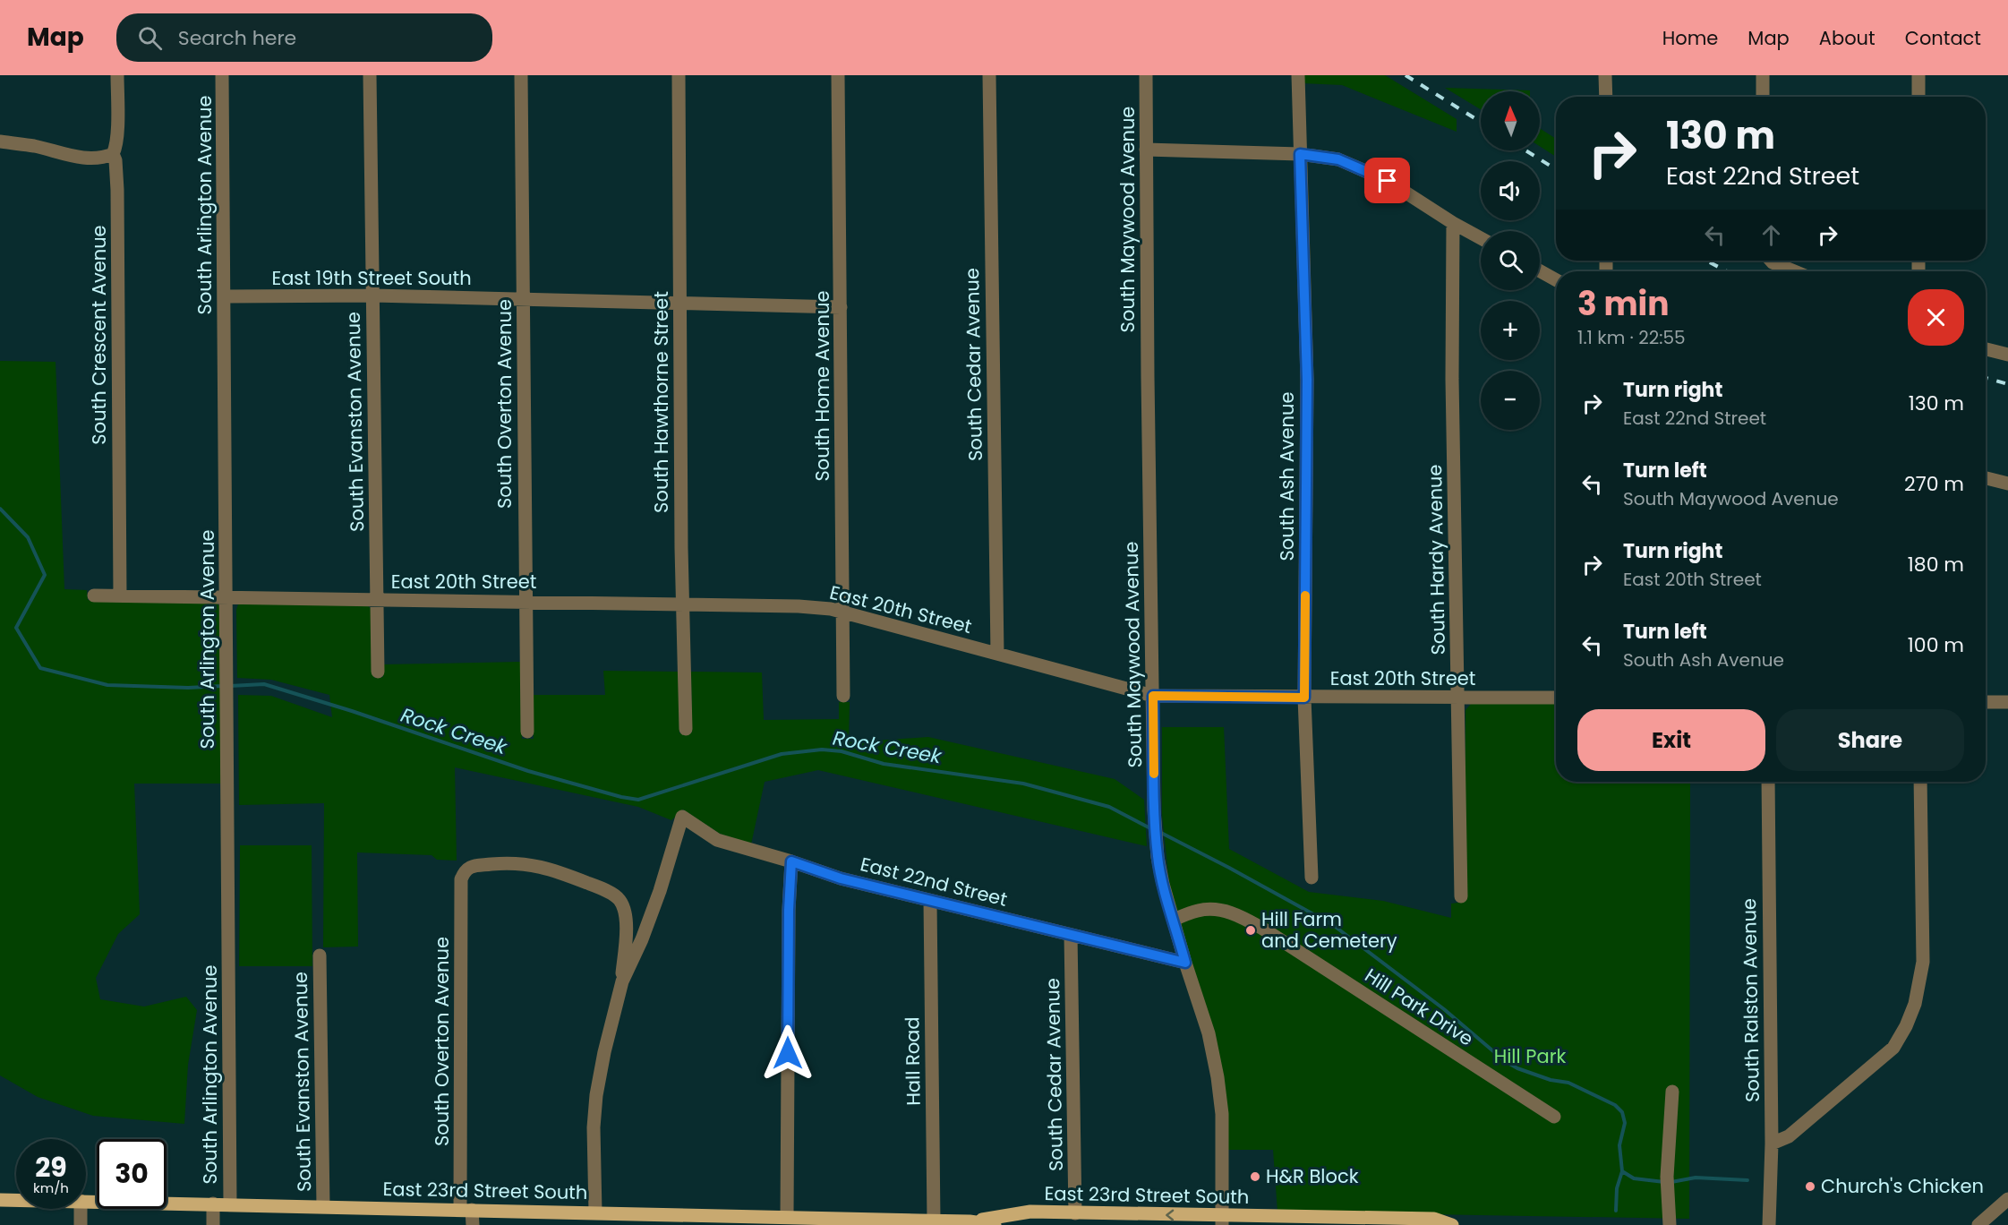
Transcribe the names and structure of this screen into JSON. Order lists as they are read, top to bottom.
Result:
{
  "streets": {
    "main road": ["East 23rd Street South"],
    "street": [
      "South Arlington Avenue",
      "South Maywood Avenue",
      "East 19th Street South",
      "South Crescent Avenue",
      "South Cedar Avenue",
      "South Home Avenue",
      "South Hawthorne Street",
      "South Overton Avenue",
      "South Evanston Avenue",
      "South Ash Avenue",
      "South Hardy Avenue",
      "East 20th Street",
      "East 22nd Street",
      "South Ralston Avenue",
      "Hill Park Drive",
      "Hall Road"
    ]
  },
  "crossings": [
    ["South Arlington Avenue", "East 19th Street South"],
    ["South Arlington Avenue", "East 20th Street"],
    ["South Arlington Avenue", "East 23rd Street South"],
    ["South Maywood Avenue", "East 20th Street"],
    ["South Maywood Avenue", "East 22nd Street"],
    ["South Maywood Avenue", "Hill Park Drive"],
    ["South Maywood Avenue", "East 23rd Street South"],
    ["East 19th Street South", "South Home Avenue"],
    ["East 19th Street South", "South Hawthorne Street"],
    ["East 19th Street South", "South Overton Avenue"],
    ["East 19th Street South", "South Evanston Avenue"],
    ["South Crescent Avenue", "East 20th Street"],
    ["South Cedar Avenue", "East 20th Street"],
    ["South Cedar Avenue", "East 22nd Street"],
    ["South Cedar Avenue", "East 23rd Street South"],
    ["South Home Avenue", "East 20th Street"],
    ["South Hawthorne Street", "East 20th Street"],
    ["South Overton Avenue", "East 20th Street"],
    ["South Overton Avenue", "East 22nd Street"],
    ["South Overton Avenue", "East 23rd Street South"],
    ["South Evanston Avenue", "East 20th Street"],
    ["South Evanston Avenue", "East 23rd Street South"],
    ["South Ash Avenue", "East 20th Street"],
    ["South Hardy Avenue", "East 20th Street"],
    ["East 22nd Street", "Hall Road"],
    ["Hall Road", "East 23rd Street South"]
  ],
  "water": ["Rock Creek"],
  "parks": ["Hill Park"],
  "places": ["Hill Farm and Cemetery", "H&R Block", "Church's Chicken"],
  "north": "top",
  "page": {
    "header": "Map",
    "search": "Search here",
    "nav": [
      "Home",
      "Map",
      "About",
      "Contact"
    ],
    "map_buttons": ["+", "−"],
    "turn": ["130 m", "East 22nd Street"],
    "heading": ["3 min", "1.1 km · 22:55"],
    "list": [
      {
        "name": "Turn right",
        "note": "East 22nd Street",
        "value": "130 m"
      },
      {
        "name": "Turn left",
        "note": "South Maywood Avenue",
        "value": "270 m"
      },
      {
        "name": "Turn right",
        "note": "East 20th Street",
        "value": "180 m"
      },
      {
        "name": "Turn left",
        "note": "South Ash Avenue",
        "value": "100 m"
      }
    ],
    "buttons": ["Exit", "Share"],
    "speed": "29 km/h",
    "limit": "30"
  }
}
